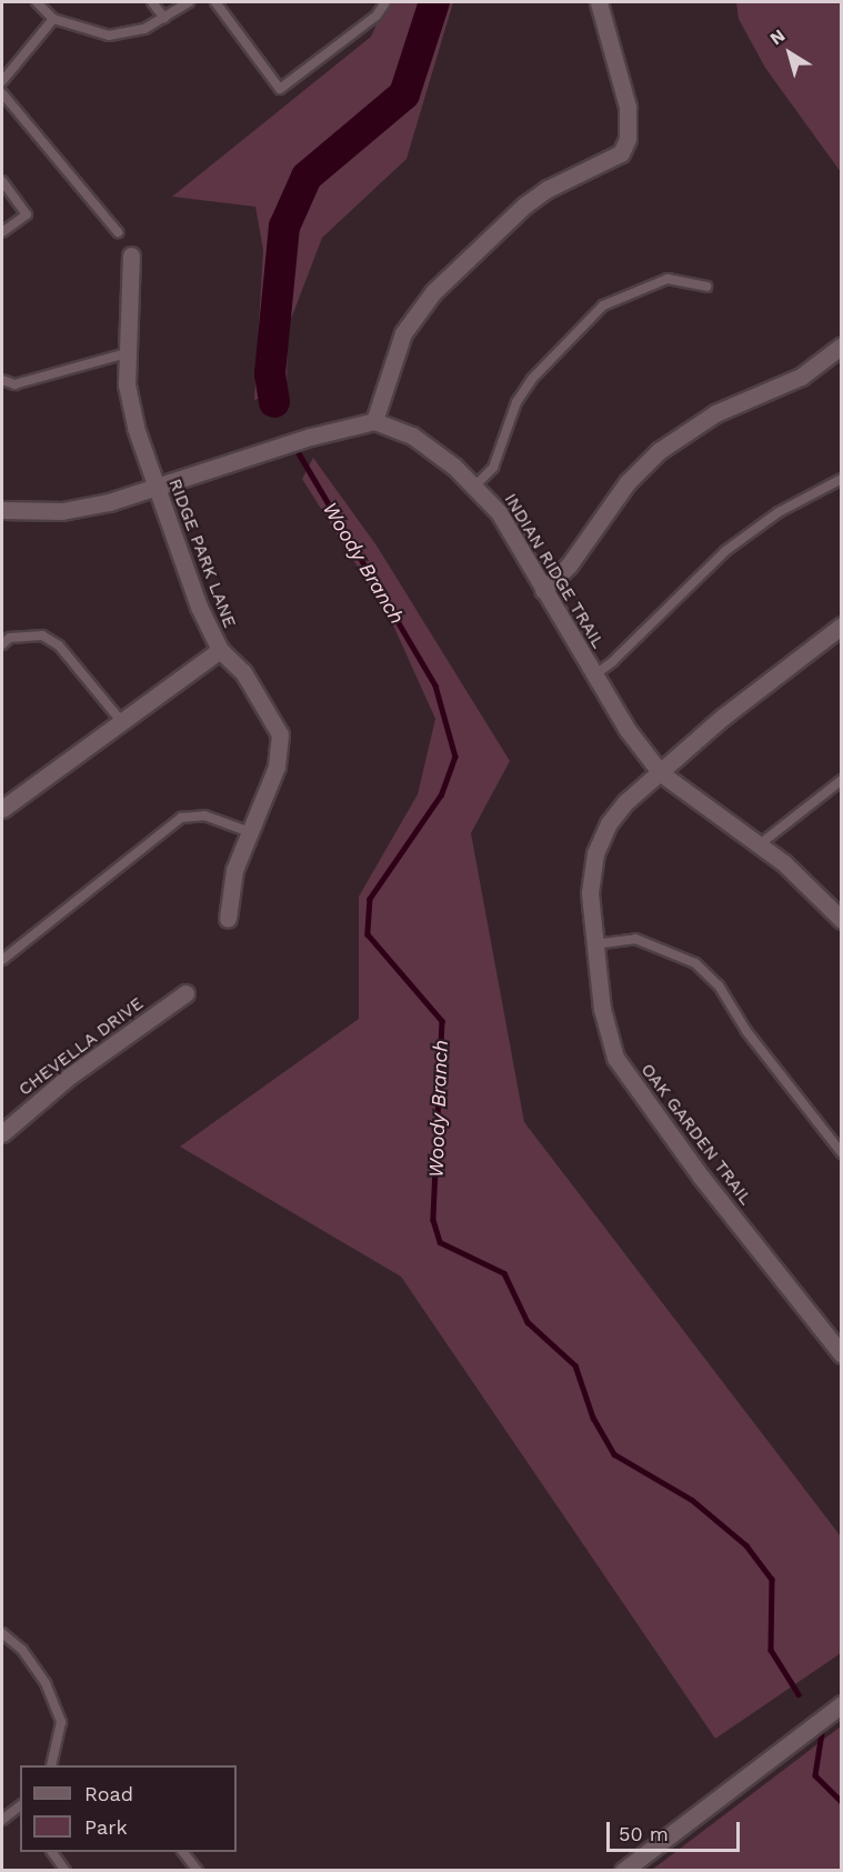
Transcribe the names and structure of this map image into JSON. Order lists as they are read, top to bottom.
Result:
{
  "streets": {
    "street": [
      "RIDGE PARK LANE",
      "INDIAN RIDGE TRAIL",
      "CHEVELLA DRIVE",
      "OAK GARDEN TRAIL"
    ]
  },
  "crossings": [
    ["INDIAN RIDGE TRAIL", "OAK GARDEN TRAIL"]
  ],
  "water": ["Woody Branch"],
  "legend": ["Road", "Park"],
  "scale_bar": "50 m",
  "north": "top left"
}
